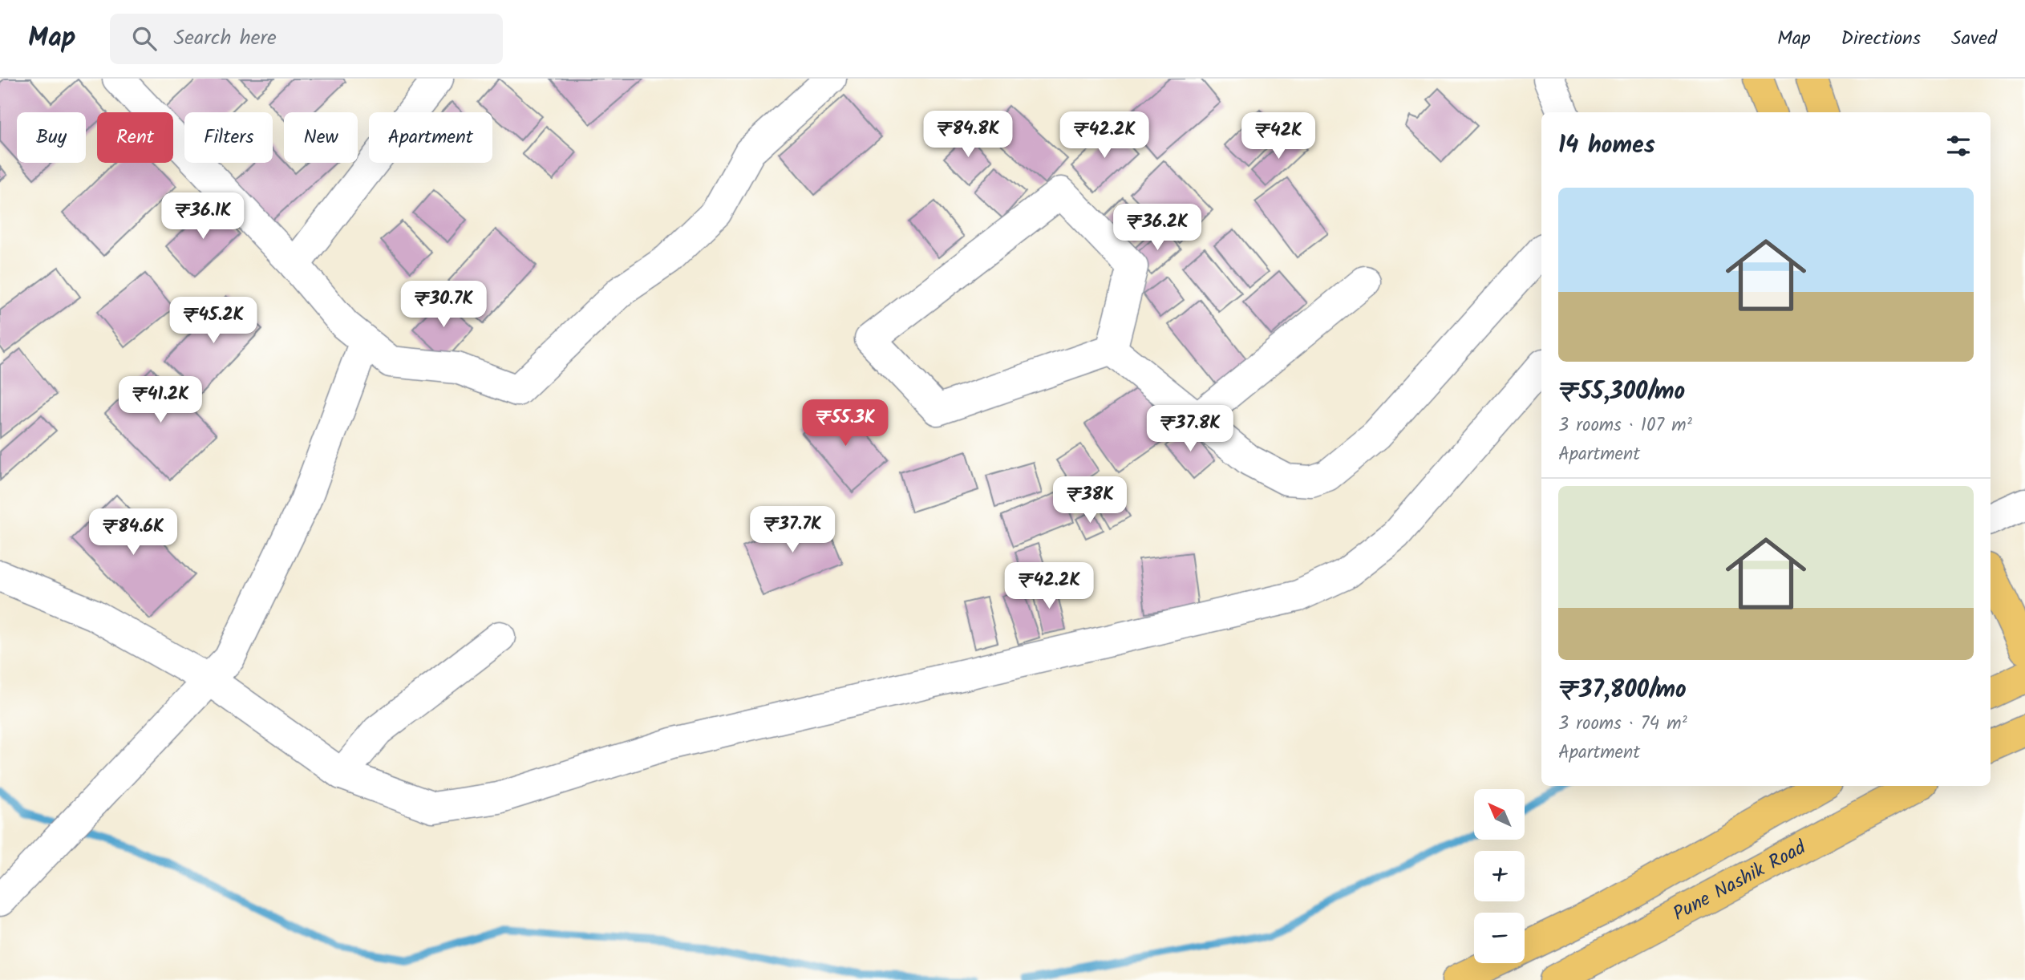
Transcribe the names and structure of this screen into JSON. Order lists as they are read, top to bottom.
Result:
{
  "streets": {
    "main road": ["Pune Nashik Road"]
  },
  "north": "top left",
  "page": {
    "header": "Map",
    "search": "Search here",
    "nav": ["Map", "Directions", "Saved"],
    "price": [
      "₹84.8K",
      "₹42.2K",
      "₹42K",
      "₹36.1K",
      "₹36.2K",
      "₹30.7K",
      "₹45.2K",
      "₹41.2K",
      "₹55.3K",
      "₹37.8K",
      "₹38K",
      "₹37.7K",
      "₹84.6K",
      "₹42.2K"
    ],
    "chip": [
      "Buy",
      "Rent",
      "Filters",
      "New",
      "Apartment"
    ],
    "heading": "14 homes",
    "list": [
      {
        "name": "₹55,300/mo",
        "note": "3 rooms · 107 m² · Apartment"
      },
      {
        "name": "₹37,800/mo",
        "note": "3 rooms · 74 m² · Apartment"
      }
    ],
    "map_buttons": ["+", "−"]
  }
}
